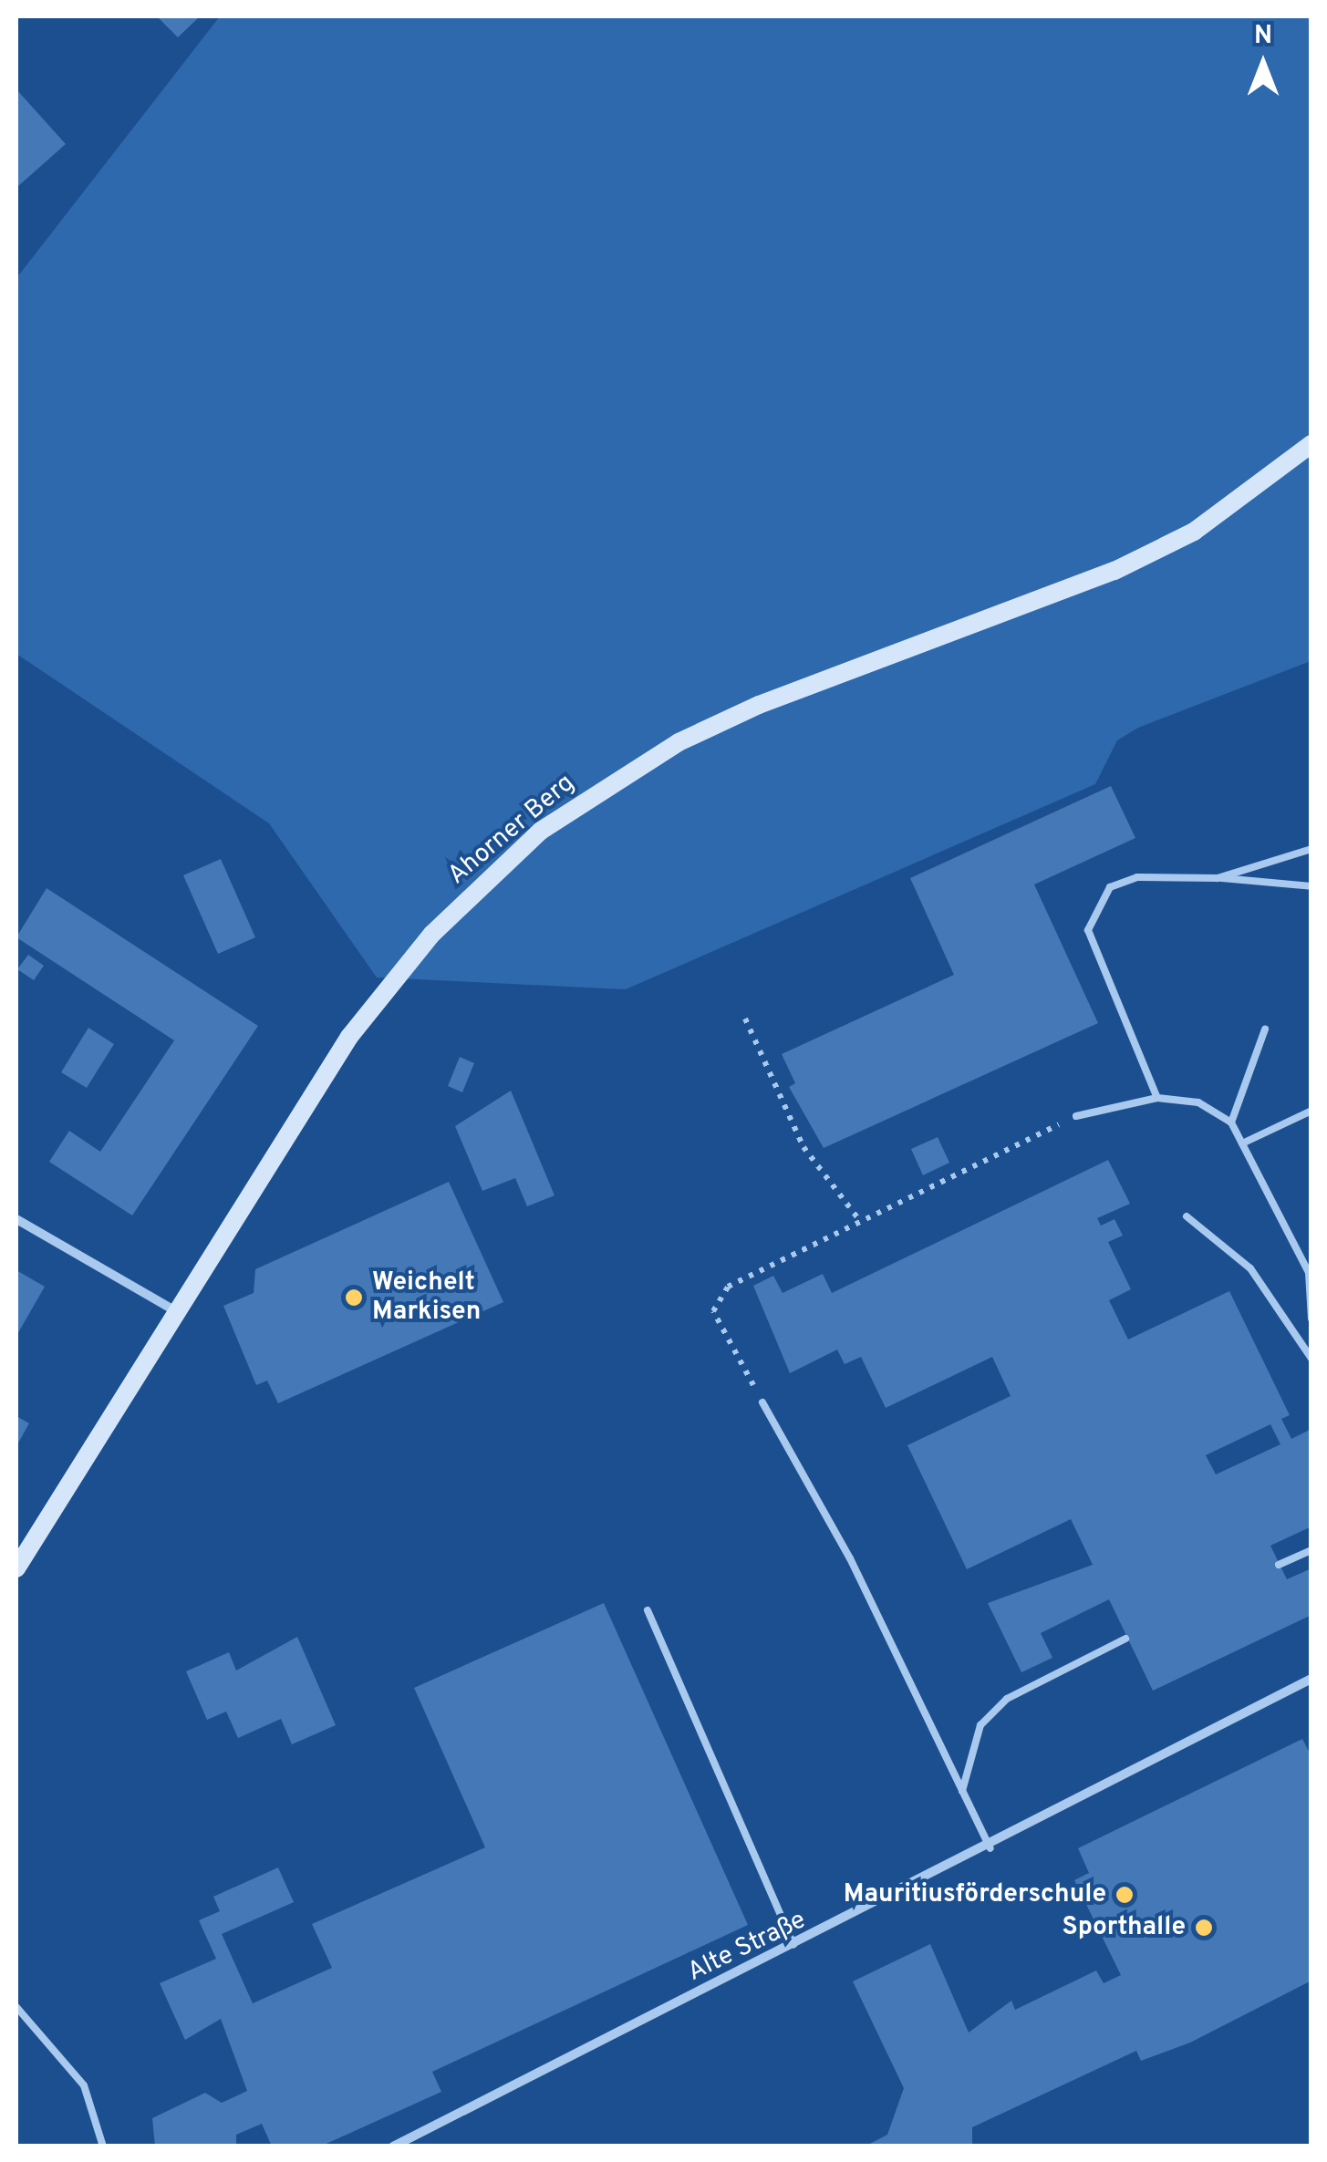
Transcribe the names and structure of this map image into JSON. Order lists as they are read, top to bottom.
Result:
{
  "streets": {
    "street": ["Ahorner Berg", "Alte Straße"]
  },
  "places": ["Weichelt Markisen", "Mauritiusförderschule", "Sporthalle"],
  "north": "top"
}
